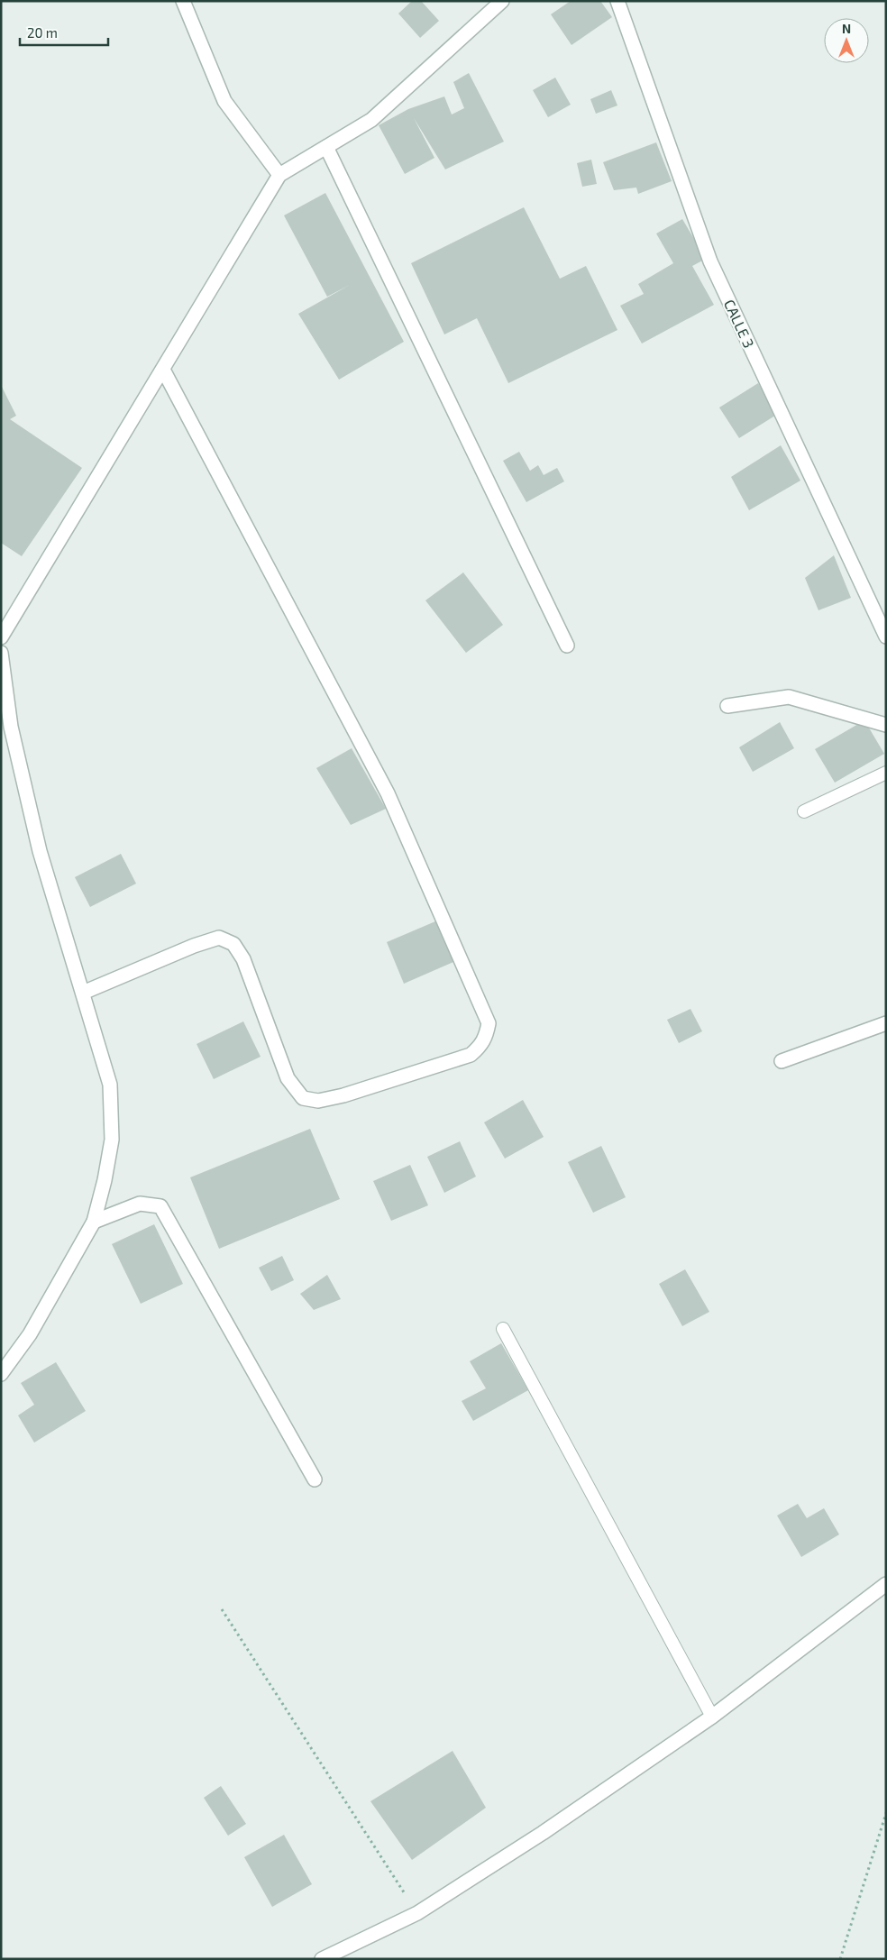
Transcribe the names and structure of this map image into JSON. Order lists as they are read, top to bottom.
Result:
{
  "streets": {
    "street": ["CALLE 3"]
  },
  "scale_bar": "20 m",
  "north": "top"
}
